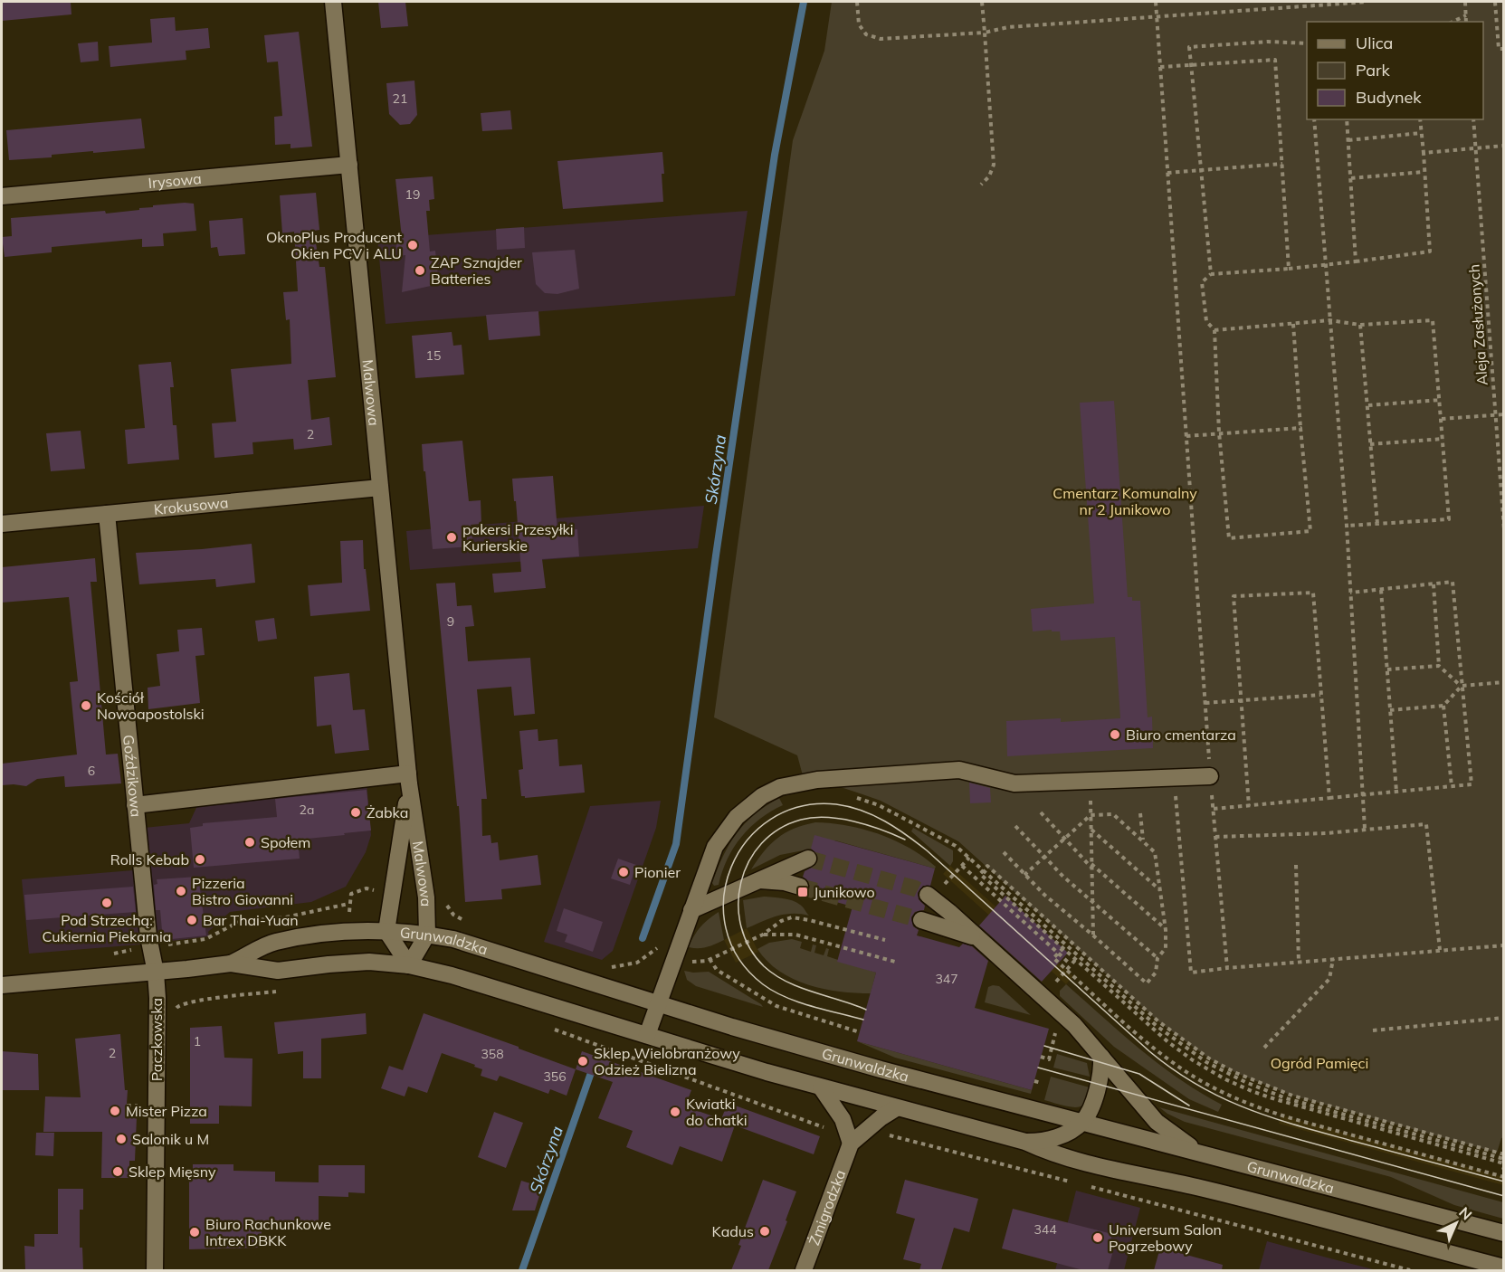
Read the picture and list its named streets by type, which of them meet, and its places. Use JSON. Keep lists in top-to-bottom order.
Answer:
{
  "streets": {
    "street": [
      "Irysowa",
      "Malwowa",
      "Krokusowa",
      "Goździkowa",
      "Grunwaldzka",
      "Paczkowska",
      "Żmigrodzka"
    ],
    "path": ["Aleja Zasłużonych"]
  },
  "crossings": [
    ["Irysowa", "Malwowa"],
    ["Malwowa", "Krokusowa"],
    ["Malwowa", "Grunwaldzka"],
    ["Krokusowa", "Goździkowa"],
    ["Goździkowa", "Grunwaldzka"],
    ["Goździkowa", "Paczkowska"],
    ["Grunwaldzka", "Paczkowska"],
    ["Grunwaldzka", "Żmigrodzka"]
  ],
  "water": ["Skórzyna"],
  "parks": ["Cmentarz Komunalny nr 2 Junikowo", "Ogród Pamięci"],
  "places": {
    "other": [
      "OknoPlus Producent Okien PCV i ALU",
      "ZAP Sznajder Batteries",
      "pakersi Przesyłki Kurierskie",
      "Kościół Nowoapostolski",
      "Biuro cmentarza",
      "Żabka",
      "Społem",
      "Rolls Kebab",
      "Pionier",
      "Pizzeria Bistro Giovanni",
      "Pod Strzechą: Cukiernia Piekarnia",
      "Bar Thai-Yuan",
      "Sklep Wielobranżowy Odzież Bielizna",
      "Mister Pizza",
      "Kwiatki do chatki",
      "Salonik u M",
      "Sklep Mięsny",
      "Kadus",
      "Biuro Rachunkowe Intrex DBKK",
      "Universum Salon Pogrzebowy"
    ],
    "transit": ["Junikowo"]
  },
  "house_numbers": [
    "21",
    "19",
    "15",
    "2",
    "9",
    "6",
    "2a",
    "347",
    "1",
    "2",
    "358",
    "356",
    "344"
  ],
  "legend": ["Ulica", "Park", "Budynek"],
  "north": "top right"
}
